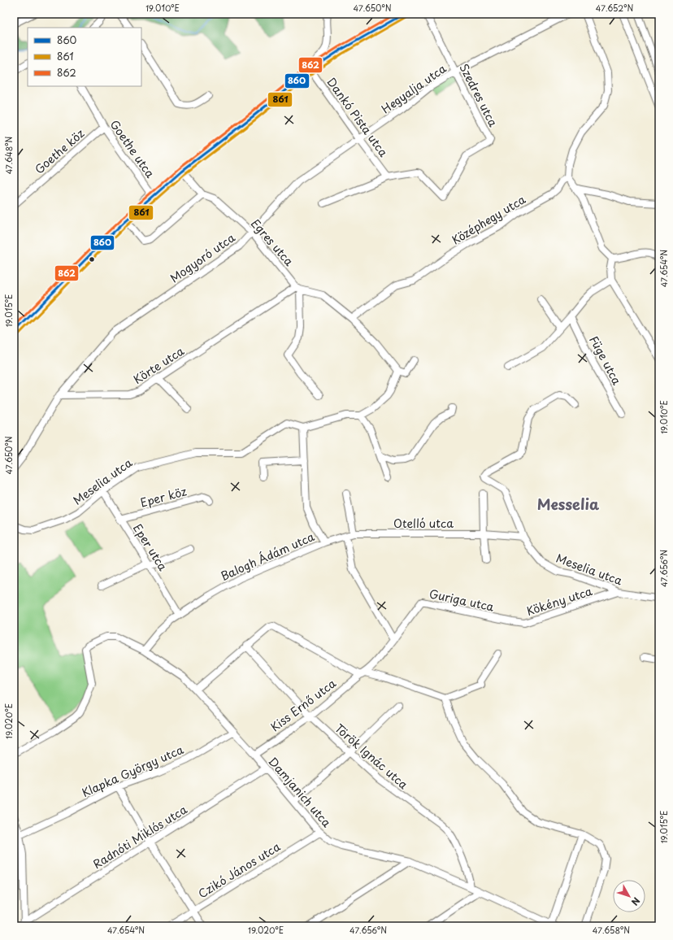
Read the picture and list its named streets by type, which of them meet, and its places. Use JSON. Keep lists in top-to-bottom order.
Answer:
{
  "streets": {
    "street": [
      "Hegyalja utca",
      "Szedres utca",
      "Dankó Pista utca",
      "Goethe utca",
      "Goethe köz",
      "Középhegy utca",
      "Egres utca",
      "Mogyoró utca",
      "Füge utca",
      "Körte utca",
      "Meselia utca",
      "Eper köz",
      "Otelló utca",
      "Eper utca",
      "Balogh Ádám utca",
      "Guriga utca",
      "Kökény utca",
      "Kiss Ernő utca",
      "Török Ignác utca",
      "Klapka György utca",
      "Damjanich utca",
      "Radnóti Miklós utca",
      "Czikó János utca"
    ]
  },
  "crossings": [
    ["Hegyalja utca", "Szedres utca"],
    ["Hegyalja utca", "Dankó Pista utca"],
    ["Hegyalja utca", "Mogyoró utca"],
    ["Szedres utca", "Dankó Pista utca"],
    ["Dankó Pista utca", "Mogyoró utca"],
    ["Goethe utca", "Goethe köz"],
    ["Egres utca", "Mogyoró utca"],
    ["Egres utca", "Körte utca"],
    ["Mogyoró utca", "Körte utca"],
    ["Meselia utca", "Otelló utca"],
    ["Meselia utca", "Eper utca"],
    ["Meselia utca", "Kökény utca"],
    ["Eper köz", "Eper utca"],
    ["Otelló utca", "Balogh Ádám utca"],
    ["Eper utca", "Balogh Ádám utca"],
    ["Balogh Ádám utca", "Damjanich utca"],
    ["Guriga utca", "Kökény utca"],
    ["Guriga utca", "Kiss Ernő utca"],
    ["Kiss Ernő utca", "Török Ignác utca"],
    ["Kiss Ernő utca", "Damjanich utca"],
    ["Török Ignác utca", "Damjanich utca"],
    ["Klapka György utca", "Damjanich utca"],
    ["Damjanich utca", "Radnóti Miklós utca"],
    ["Damjanich utca", "Czikó János utca"]
  ],
  "districts": ["Messelia"],
  "lines": ["transit line 860", "transit line 862", "transit line 861"],
  "legend": ["860", "861", "862"],
  "north": "bottom right",
  "coordinates": [
    "19.010°E",
    "47.650°N",
    "47.652°N",
    "47.648°N",
    "47.654°N",
    "19.015°E",
    "47.656°N",
    "19.020°E",
    "47.658°N"
  ]
}
